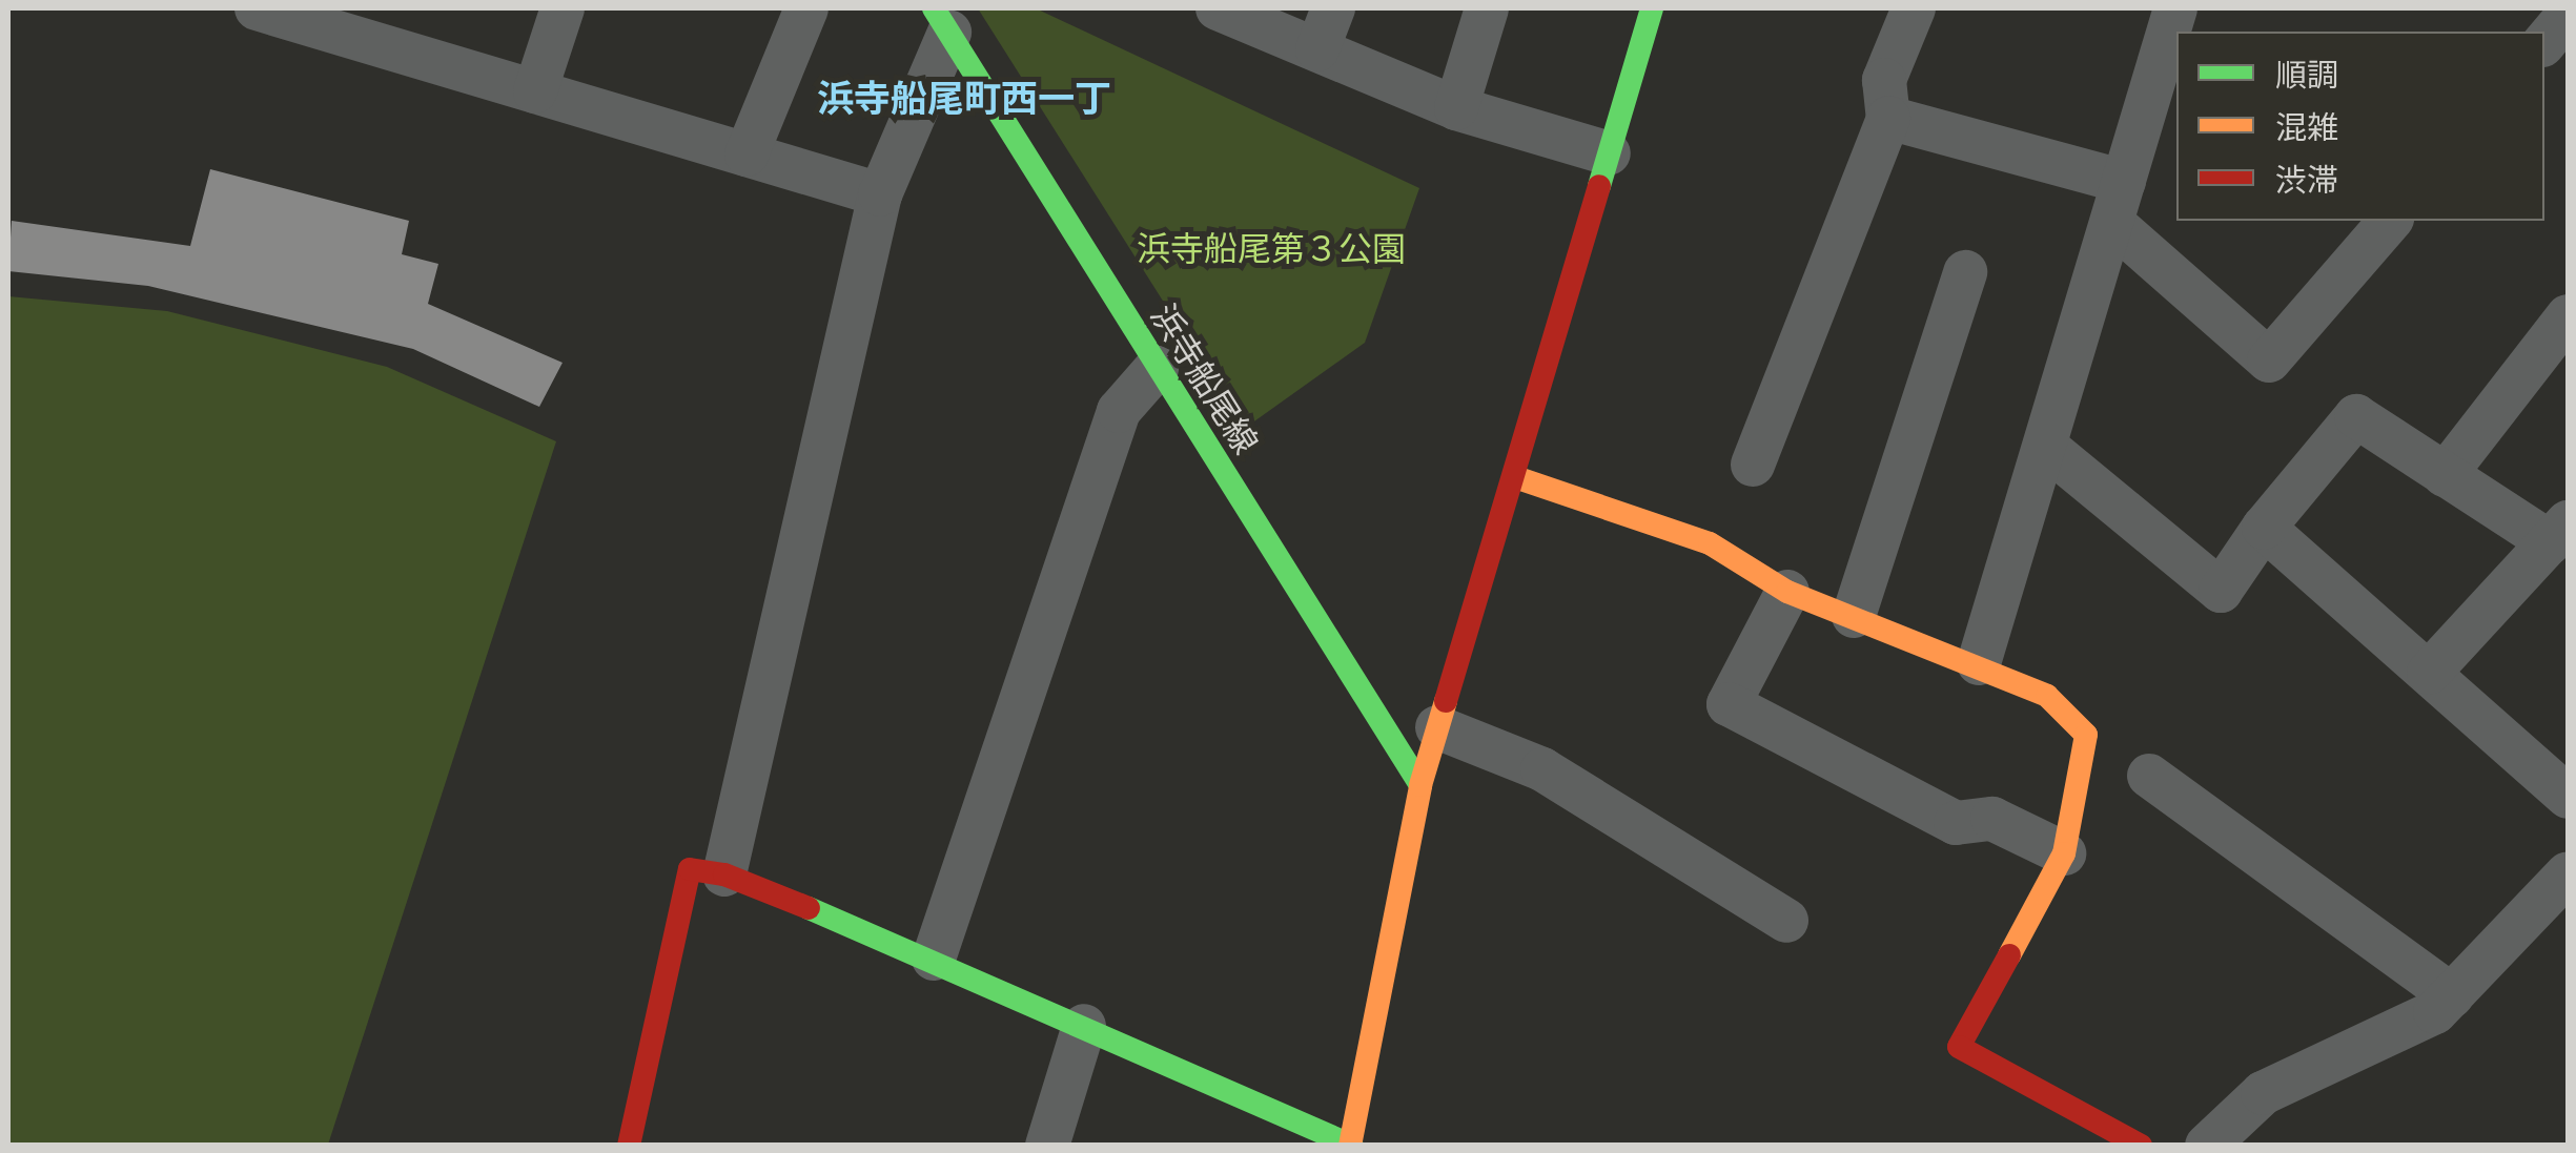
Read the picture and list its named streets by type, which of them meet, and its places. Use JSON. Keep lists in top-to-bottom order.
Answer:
{
  "streets": {
    "street": ["浜寺船尾線"]
  },
  "districts": ["浜寺船尾町西一丁"],
  "parks": ["浜寺船尾第３公園"],
  "legend": ["順調", "混雑", "渋滞"]
}
